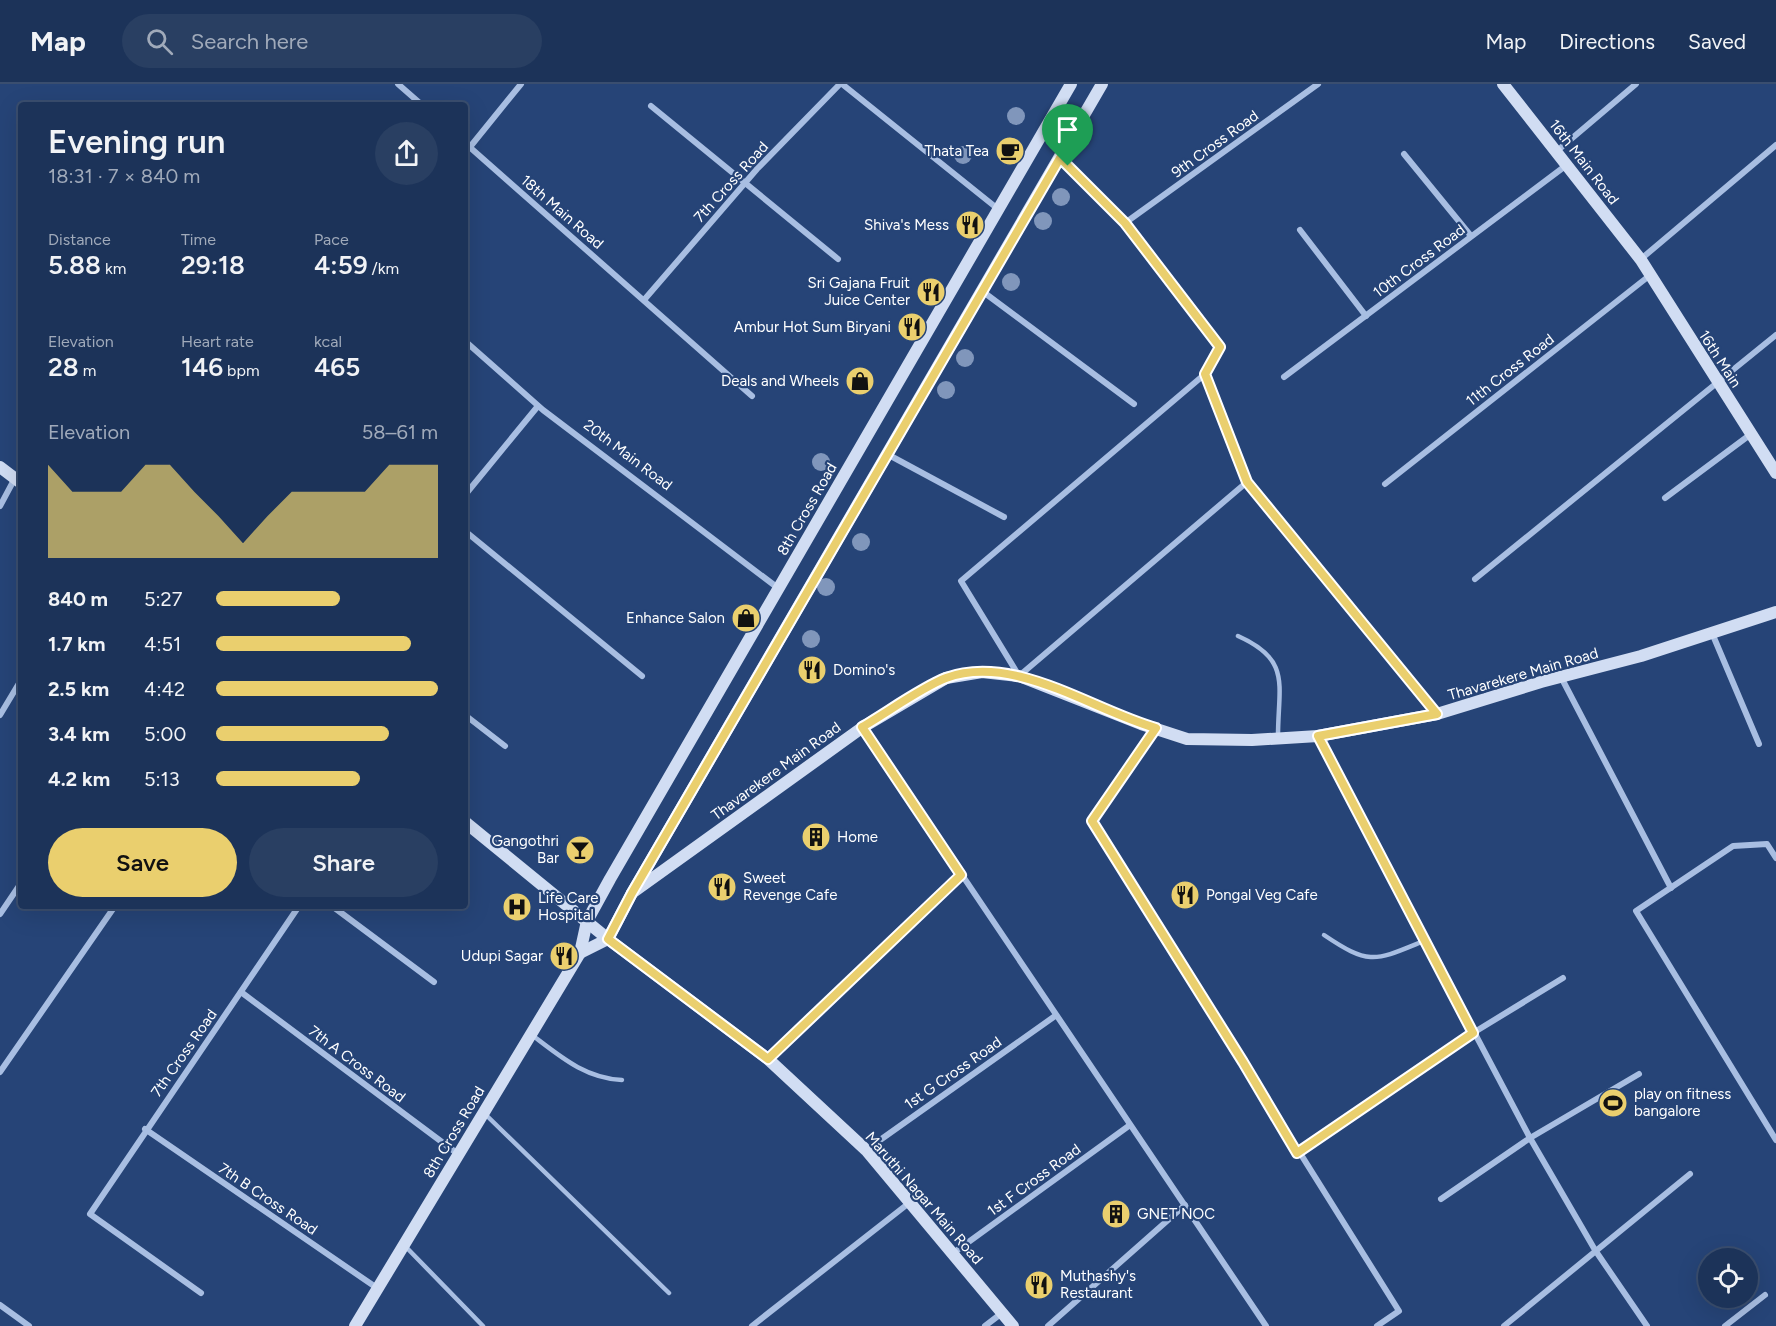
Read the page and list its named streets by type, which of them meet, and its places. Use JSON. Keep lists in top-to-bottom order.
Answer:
{
  "streets": {
    "street": [
      "9th Cross Road",
      "16th Main Road",
      "7th Cross Road",
      "18th Main Road",
      "10th Cross Road",
      "16th Main",
      "11th Cross Road",
      "20th Main Road",
      "8th Cross Road",
      "Thavarekere Main Road",
      "7th A Cross Road",
      "1st G Cross Road",
      "1st F Cross Road",
      "Maruthi Nagar Main Road",
      "7th B Cross Road"
    ]
  },
  "crossings": [
    ["16th Main Road", "10th Cross Road"],
    ["16th Main Road", "16th Main"],
    ["7th Cross Road", "18th Main Road"],
    ["7th Cross Road", "7th A Cross Road"],
    ["7th Cross Road", "7th B Cross Road"],
    ["16th Main", "11th Cross Road"],
    ["20th Main Road", "8th Cross Road"],
    ["8th Cross Road", "7th A Cross Road"],
    ["8th Cross Road", "7th B Cross Road"],
    ["1st G Cross Road", "Maruthi Nagar Main Road"],
    ["1st F Cross Road", "Maruthi Nagar Main Road"]
  ],
  "places": {
    "cafe": ["Thata Tea"],
    "restaurant": [
      "Shiva's Mess",
      "Sri Gajana Fruit Juice Center",
      "Ambur Hot Sum Biryani",
      "Domino's",
      "Sweet Revenge Cafe",
      "Pongal Veg Cafe",
      "Udupi Sagar",
      "Muthashy's Restaurant"
    ],
    "shop": ["Deals and Wheels", "Enhance Salon"],
    "building": ["Home", "GNET NOC"],
    "bar": ["Gangothri Bar"],
    "hospital": ["Life Care Hospital"],
    "sports": ["play on fitness bangalore"]
  },
  "page": {
    "header": "Map",
    "search": "Search here",
    "nav": ["Map", "Directions", "Saved"],
    "heading": ["Evening run", "18:31 · 7 × 840 m"],
    "stats": [
      ["Distance", "5.88 km"],
      ["Time", "29:18"],
      ["Pace", "4:59 /km"],
      ["Elevation", "28 m"],
      ["Heart rate", "146 bpm"],
      ["kcal", "465"]
    ],
    "chart": ["Elevation", "58–61 m"],
    "list": [
      {
        "name": "840 m",
        "note": "5:27"
      },
      {
        "name": "1.7 km",
        "note": "4:51"
      },
      {
        "name": "2.5 km",
        "note": "4:42"
      },
      {
        "name": "3.4 km",
        "note": "5:00"
      },
      {
        "name": "4.2 km",
        "note": "5:13"
      }
    ],
    "buttons": ["Save", "Share"]
  }
}
